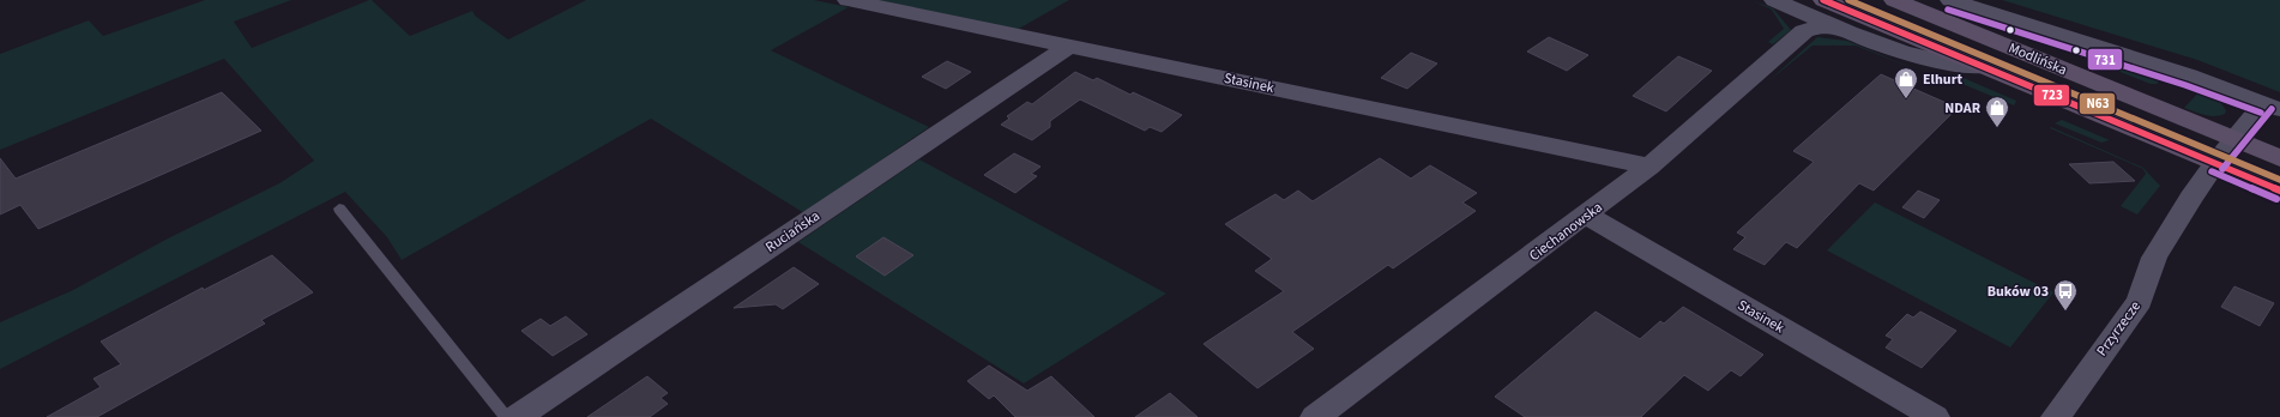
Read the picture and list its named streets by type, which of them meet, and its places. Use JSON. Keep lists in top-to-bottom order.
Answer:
{
  "streets": {
    "main road": ["Modlińska"],
    "street": [
      "Stasinek",
      "Ruciańska",
      "Ciechanowska",
      "Przyrzecze"
    ]
  },
  "crossings": [
    ["Modlińska", "Ciechanowska"],
    ["Modlińska", "Przyrzecze"],
    ["Stasinek", "Ruciańska"],
    ["Stasinek", "Ciechanowska"]
  ],
  "places": {
    "shop": ["Elhurt", "NDAR"],
    "bus stop": ["Buków 03"]
  },
  "lines": ["transit line 723", "transit line N63", "transit line 731"]
}
